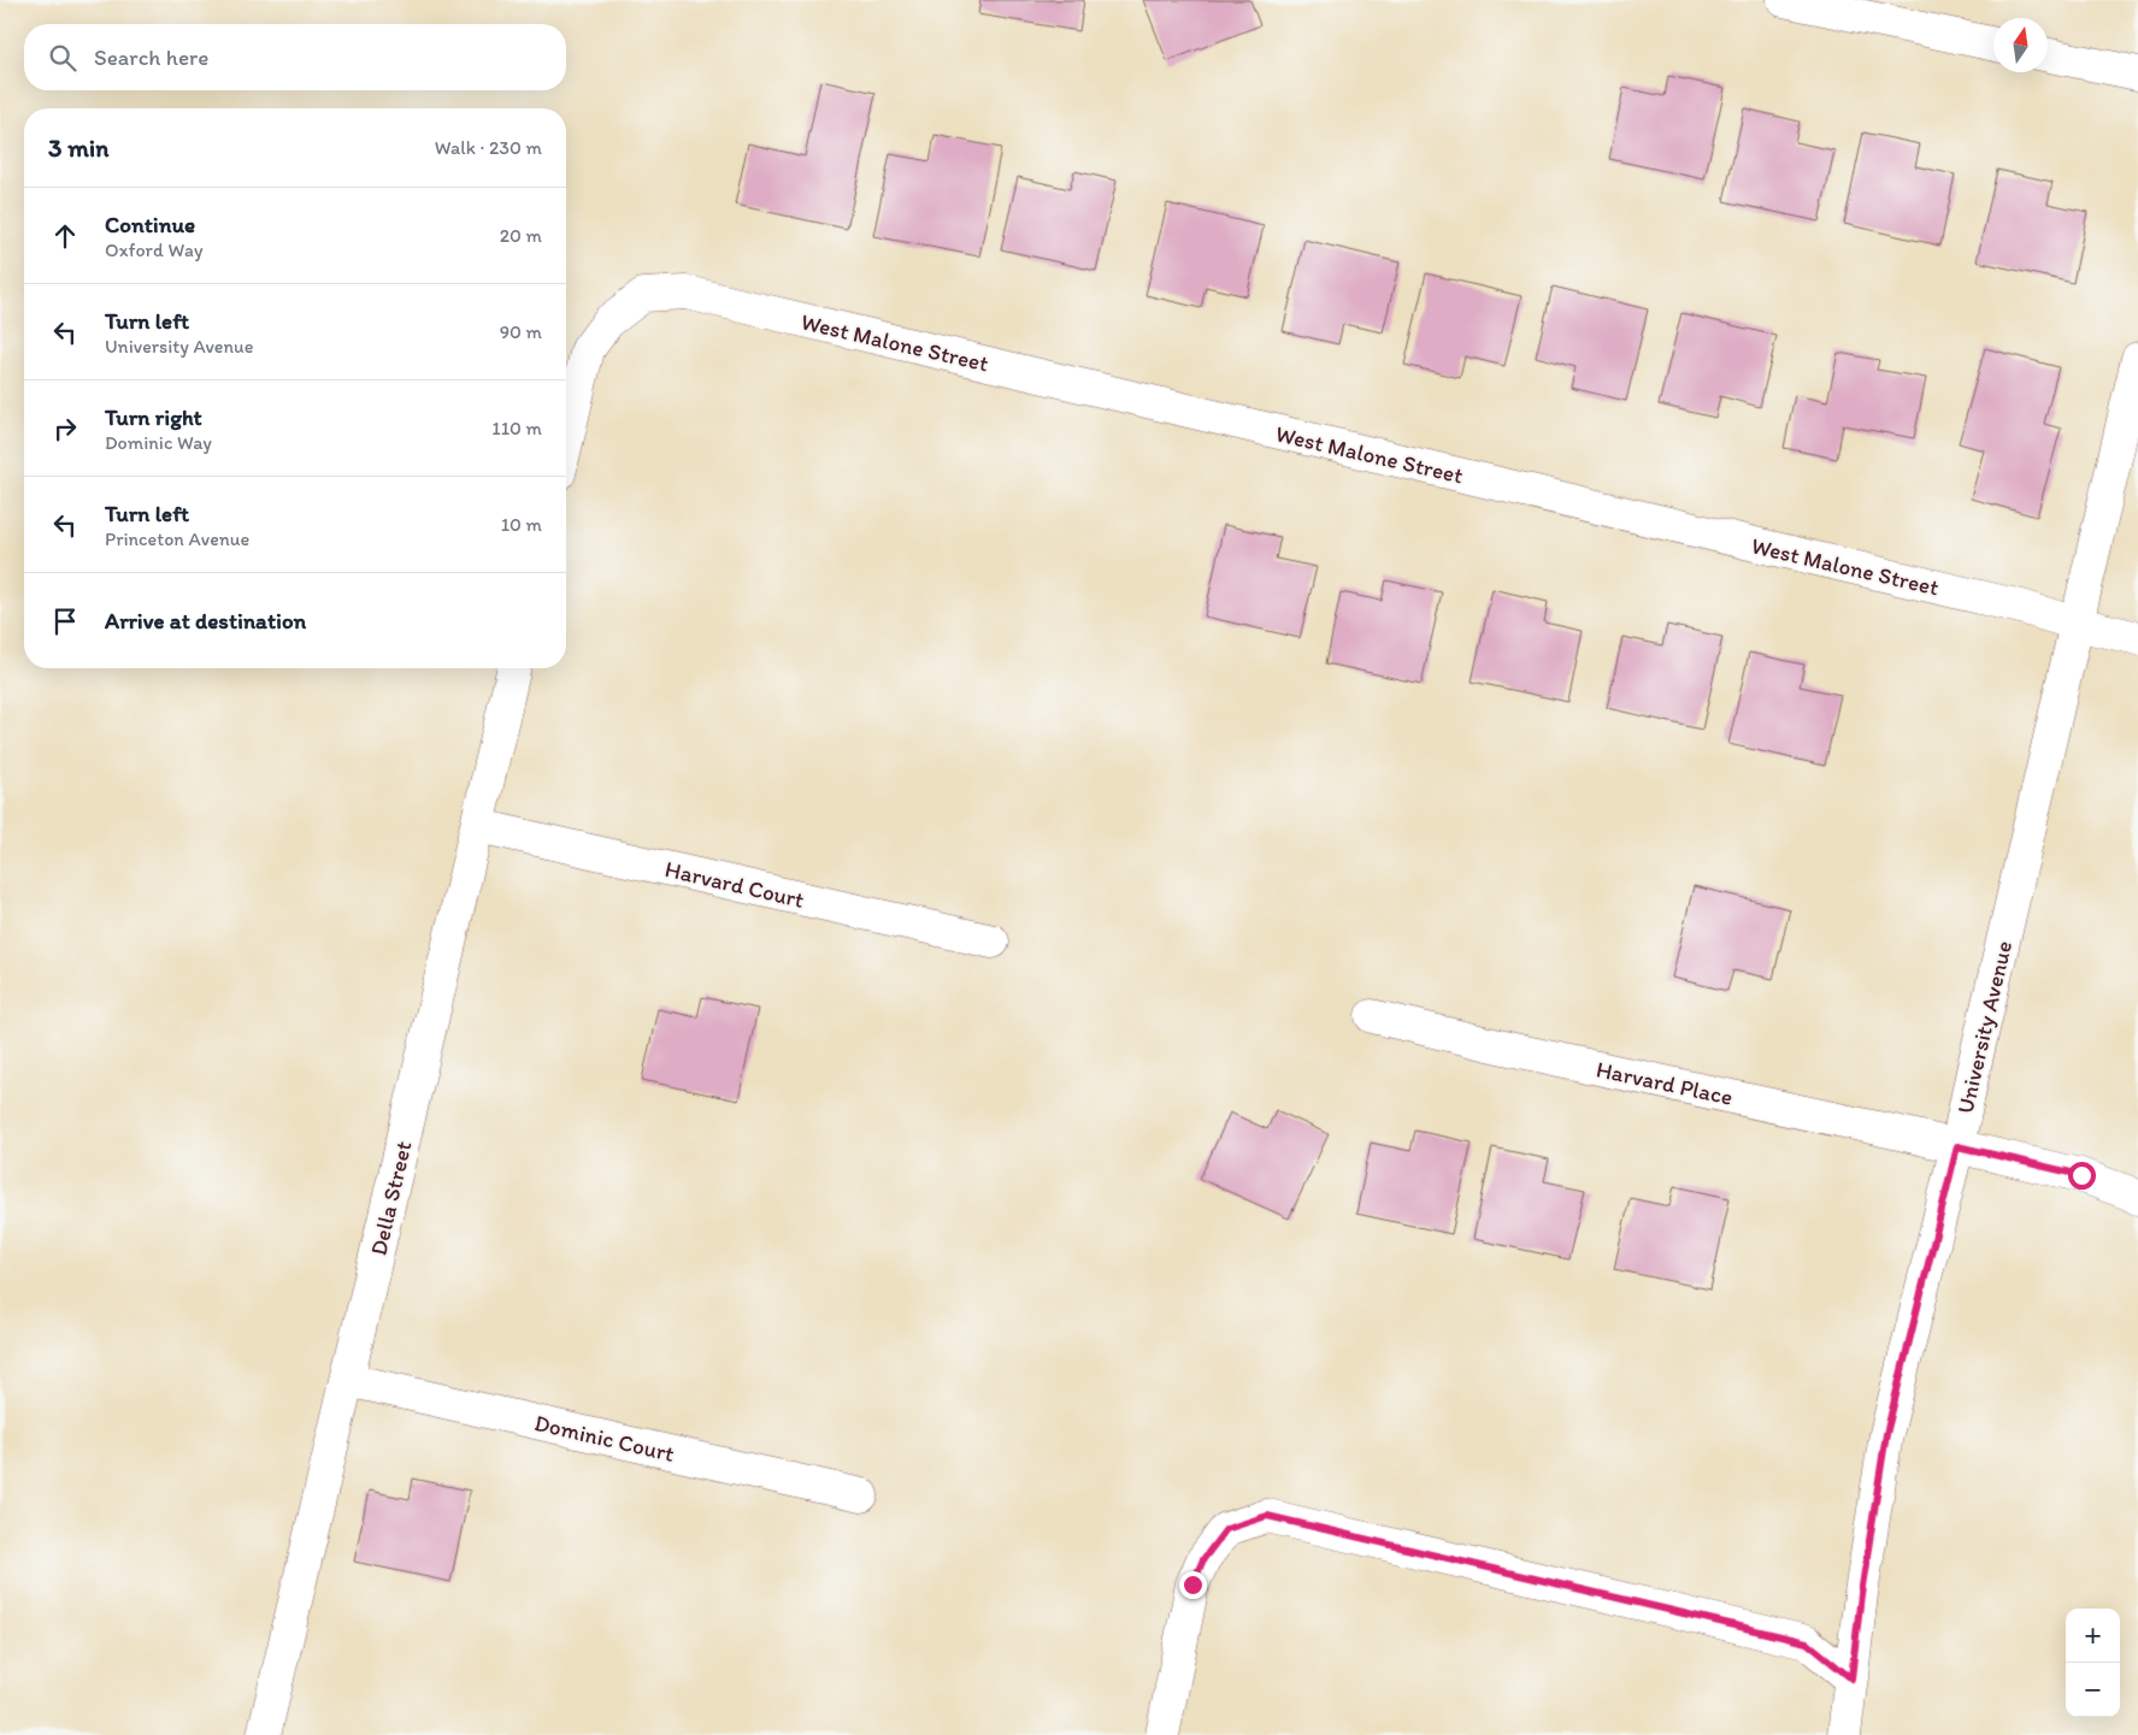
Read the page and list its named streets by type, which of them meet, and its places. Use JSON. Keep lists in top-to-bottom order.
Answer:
{
  "streets": {
    "street": [
      "West Malone Street",
      "Harvard Court",
      "University Avenue",
      "Harvard Place",
      "Della Street",
      "Dominic Court"
    ]
  },
  "crossings": [
    ["West Malone Street", "University Avenue"],
    ["Harvard Court", "Della Street"],
    ["University Avenue", "Harvard Place"],
    ["Della Street", "Dominic Court"]
  ],
  "north": "top",
  "page": {
    "search": "Search here",
    "heading": ["3 min", "Walk · 230 m"],
    "list": [
      ["Continue", "Oxford Way", "20 m"],
      ["Turn left", "University Avenue", "90 m"],
      ["Turn right", "Dominic Way", "110 m"],
      ["Turn left", "Princeton Avenue", "10 m"],
      "Arrive at destination"
    ],
    "map_buttons": ["+", "−"]
  }
}
